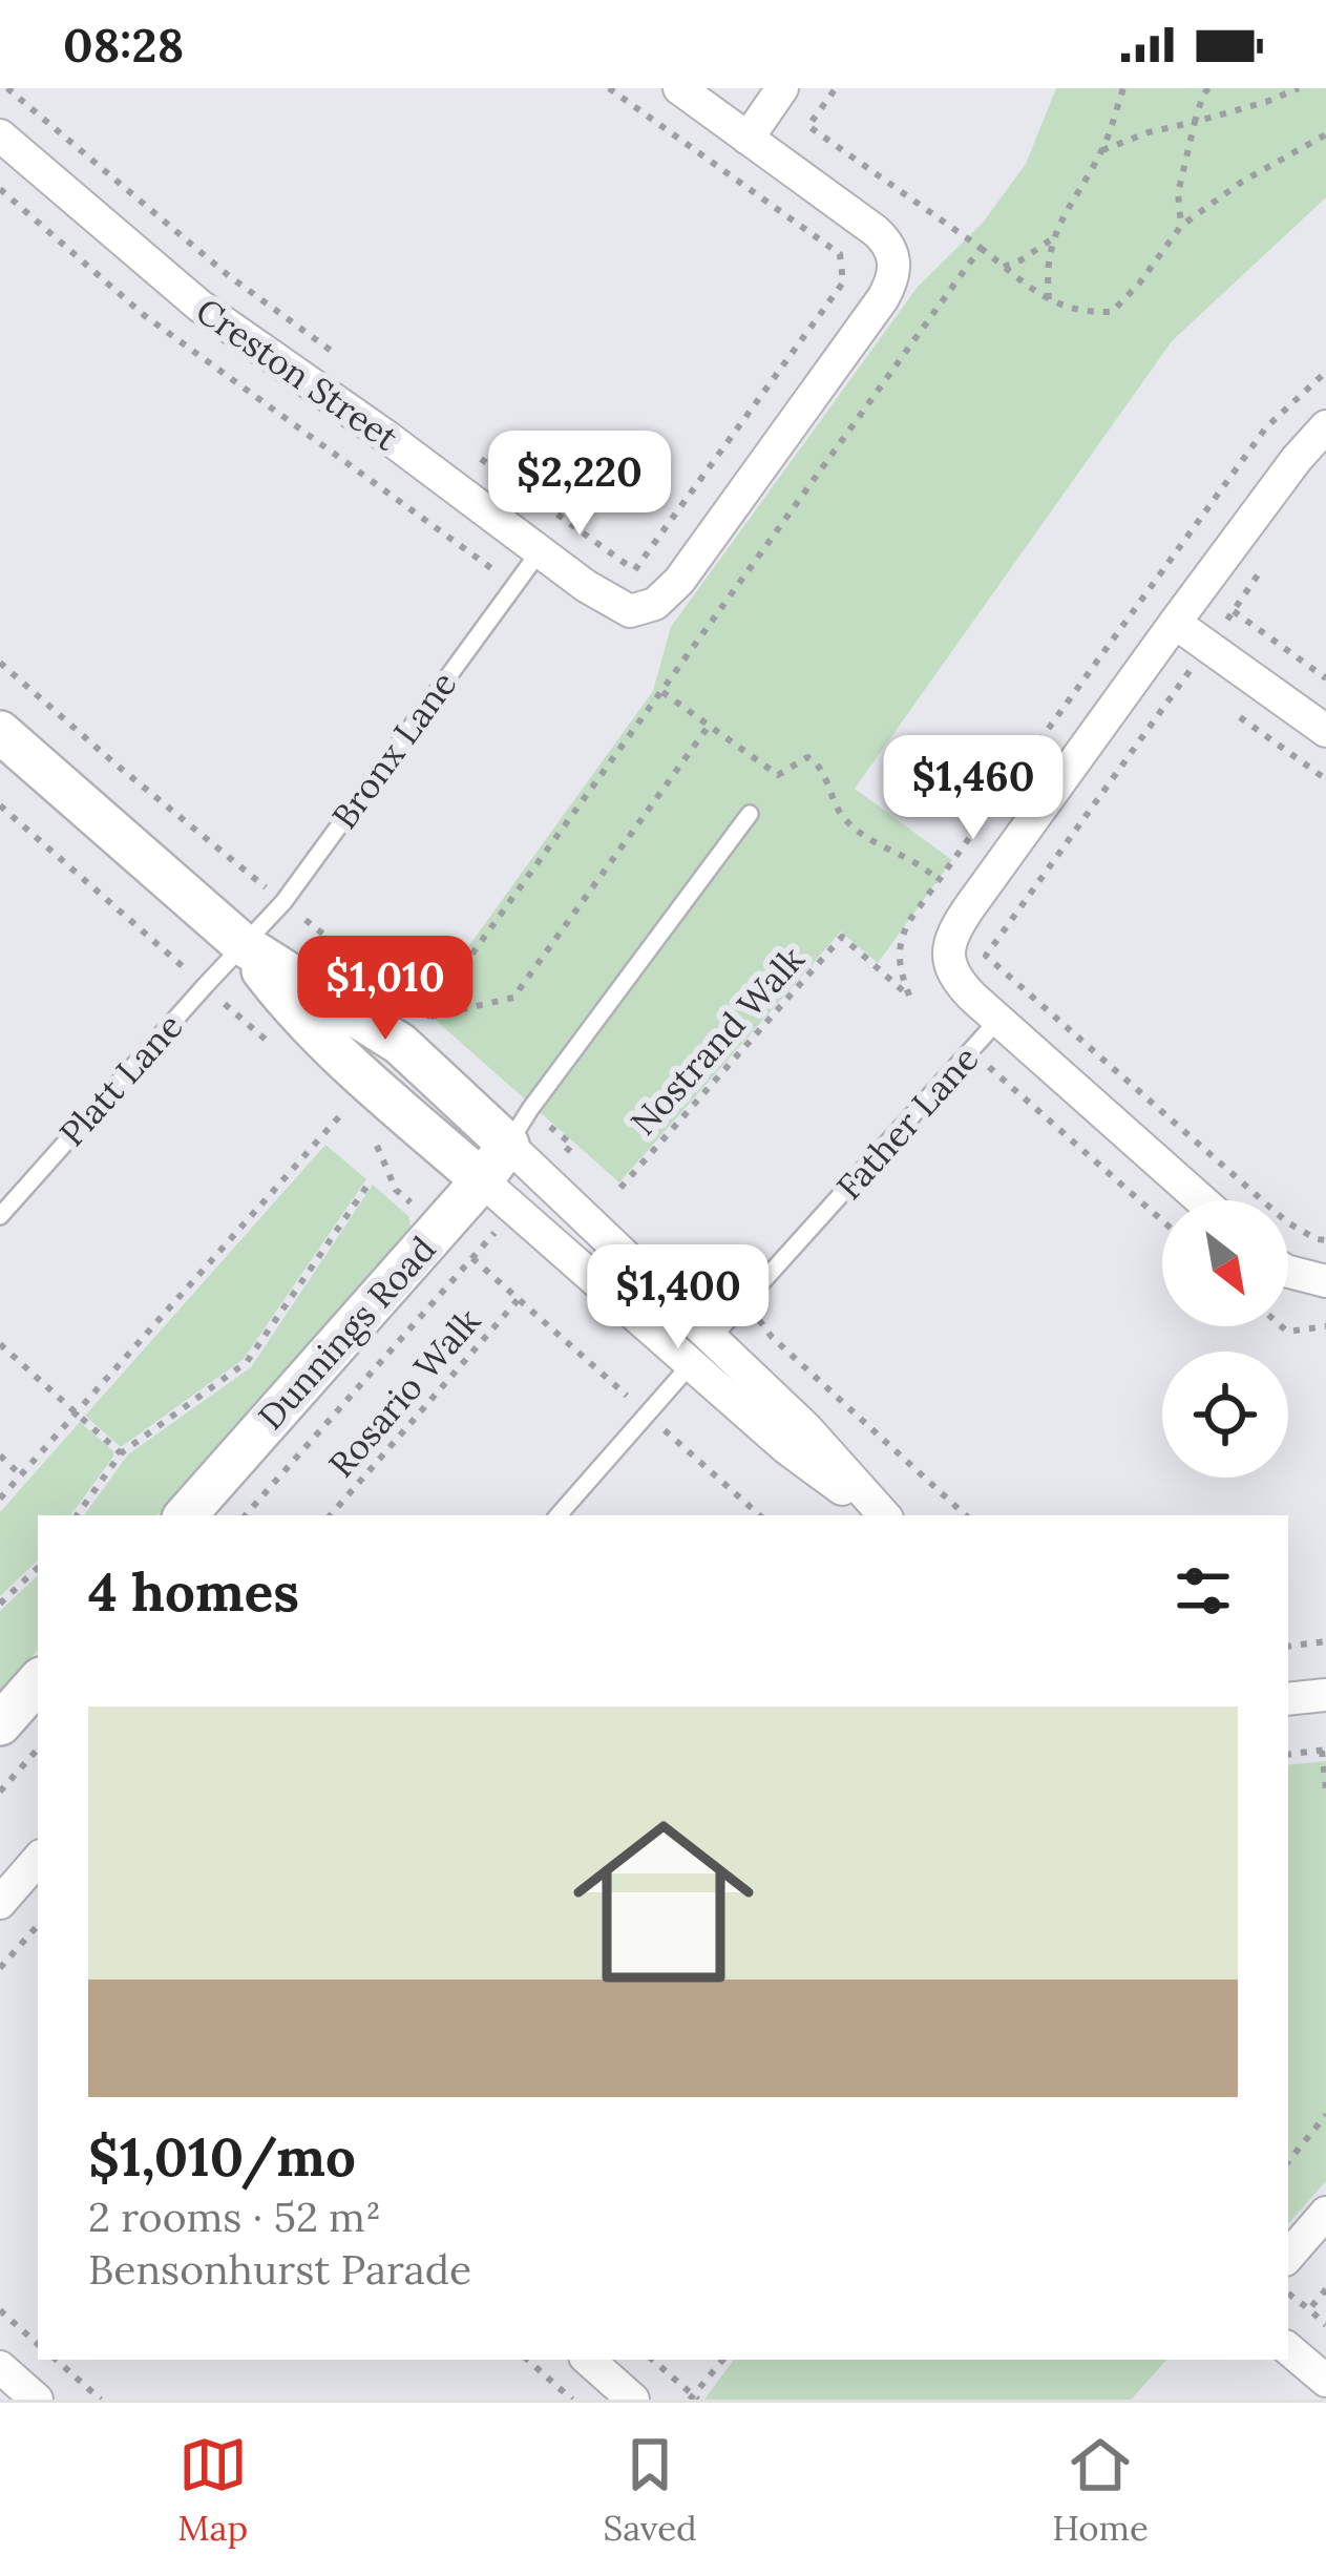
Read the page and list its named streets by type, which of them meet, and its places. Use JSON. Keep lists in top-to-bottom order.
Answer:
{
  "streets": {
    "street": ["Creston Street", "Dunnings Road"],
    "lane": ["Bronx Lane", "Platt Lane", "Father Lane"],
    "path": ["Nostrand Walk", "Rosario Walk"]
  },
  "crossings": [
    ["Creston Street", "Bronx Lane"],
    ["Bronx Lane", "Platt Lane"]
  ],
  "north": "bottom right",
  "page": {
    "status": "08:28",
    "price": [
      "$2,220",
      "$1,460",
      "$1,010",
      "$1,400"
    ],
    "heading": "4 homes",
    "list": [
      {
        "name": "$1,010/mo",
        "note": "2 rooms · 52 m² · Bensonhurst Parade"
      }
    ],
    "tabs": ["Map", "Saved", "Home"]
  }
}
